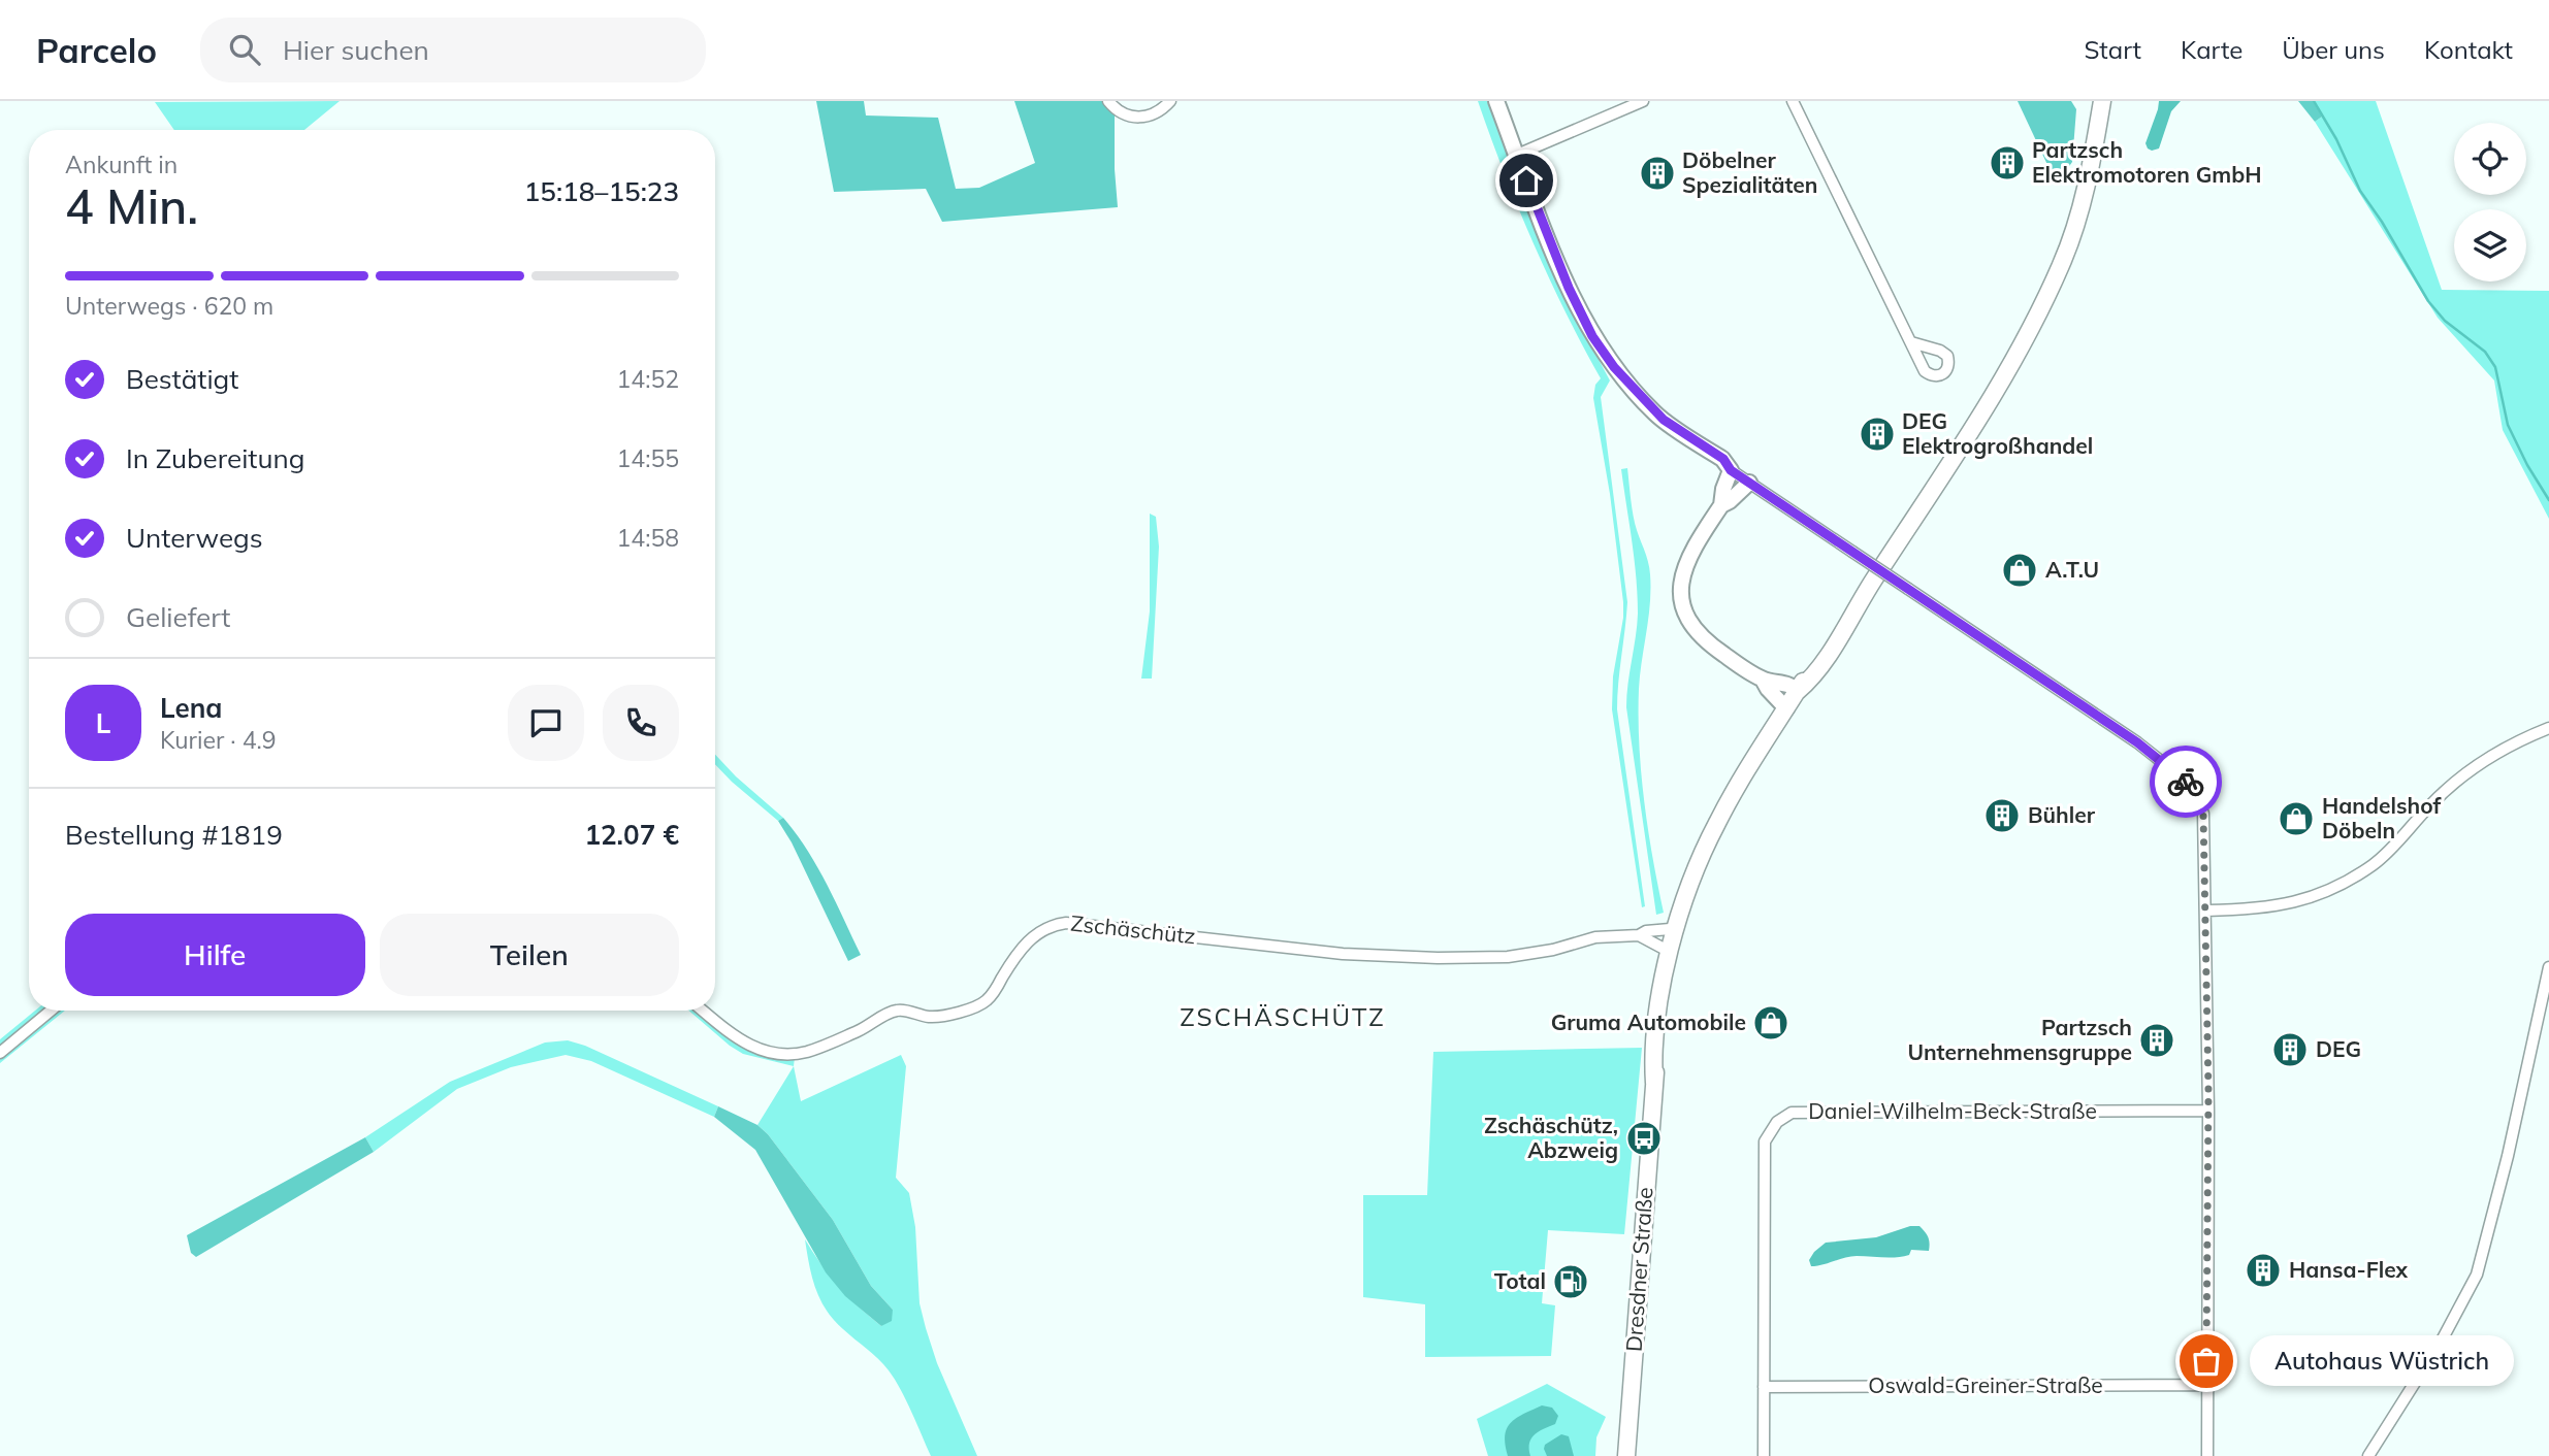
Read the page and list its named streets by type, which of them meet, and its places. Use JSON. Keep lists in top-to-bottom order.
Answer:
{
  "streets": {
    "main road": ["Dresdner Straße"],
    "street": ["Zschäschütz", "Daniel-Wilhelm-Beck-Straße", "Oswald-Greiner-Straße"]
  },
  "crossings": [
    ["Zschäschütz", "Dresdner Straße"],
    ["Daniel-Wilhelm-Beck-Straße", "Oswald-Greiner-Straße"]
  ],
  "districts": ["ZSCHÄSCHÜTZ"],
  "places": {
    "building": [
      "Partzsch Elektromotoren GmbH",
      "Döbelner Spezialitäten",
      "DEG Elektrogroßhandel",
      "Bühler",
      "Partzsch Unternehmensgruppe",
      "DEG",
      "Hansa-Flex"
    ],
    "shop": ["A.T.U", "Handelshof Döbeln", "Gruma Automobile"],
    "bus stop": ["Zschäschütz, Abzweig"],
    "fuel station": ["Total"],
    "other": ["Autohaus Wüstrich"]
  },
  "page": {
    "header": "Parcelo",
    "search": "Hier suchen",
    "nav": [
      "Start",
      "Karte",
      "Über uns",
      "Kontakt"
    ],
    "heading": ["4 Min.", "Ankunft in", "15:18–15:23"],
    "panel": [
      "Lena",
      "Kurier · 4.9",
      "Bestellung #1819",
      "12.07 €"
    ],
    "bar": "Unterwegs · 620 m",
    "list": [
      ["Bestätigt", "14:52"],
      ["In Zubereitung", "14:55"],
      ["Unterwegs", "14:58"],
      "Geliefert"
    ],
    "round": "L",
    "buttons": ["Hilfe", "Teilen"],
    "bubble": "Autohaus Wüstrich"
  }
}
